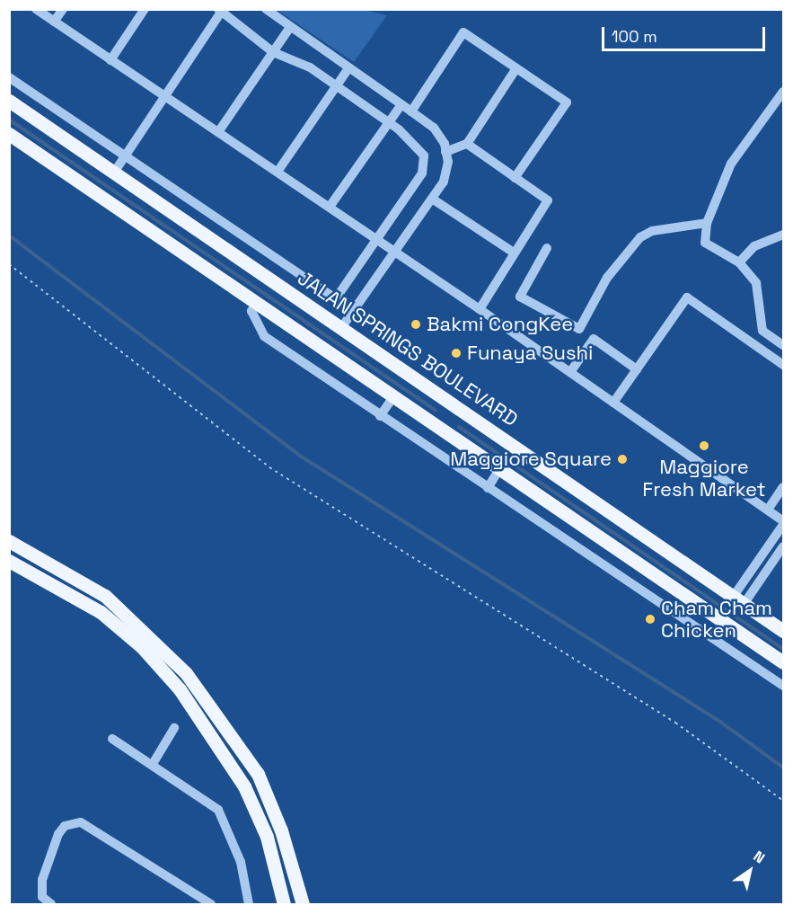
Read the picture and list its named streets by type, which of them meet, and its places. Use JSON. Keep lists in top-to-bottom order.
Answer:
{
  "streets": {
    "main road": ["JALAN SPRINGS BOULEVARD"]
  },
  "places": [
    "Bakmi CongKee",
    "Funaya Sushi",
    "Maggiore Fresh Market",
    "Maggiore Square",
    "Cham Cham Chicken"
  ],
  "scale_bar": "100 m",
  "north": "top right"
}
